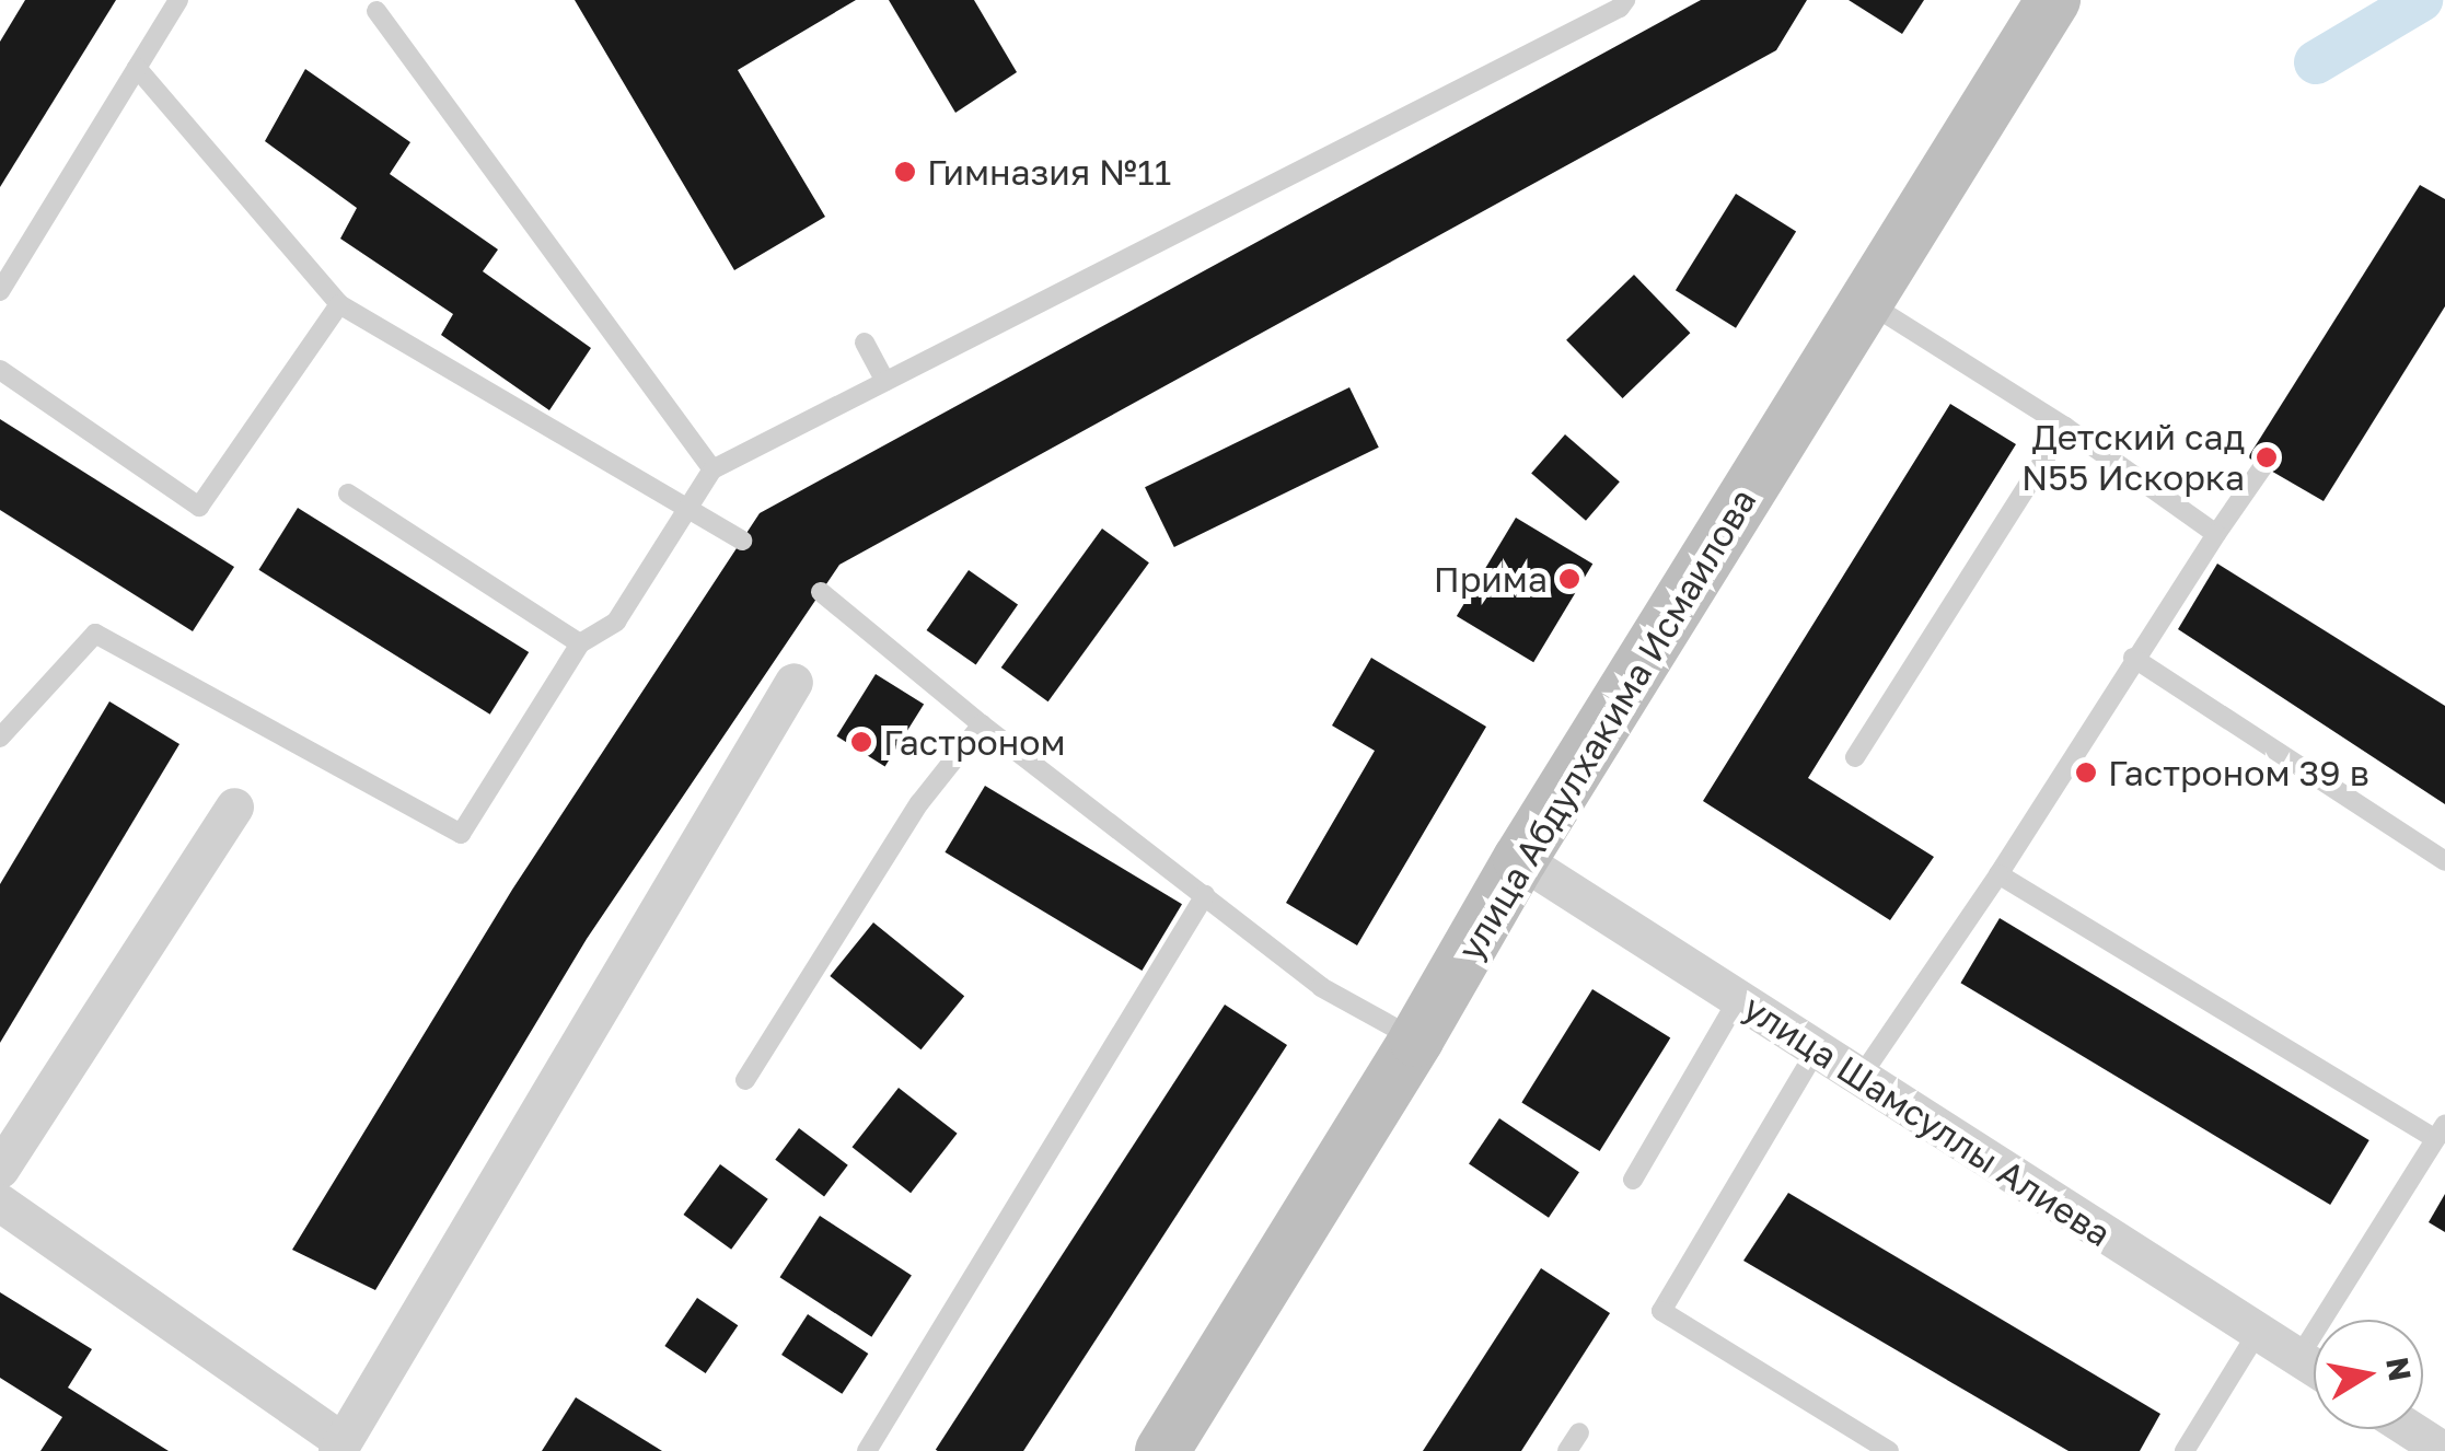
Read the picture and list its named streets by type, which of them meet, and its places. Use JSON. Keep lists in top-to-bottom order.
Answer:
{
  "streets": {
    "main road": ["улица Абдулхакима Исмаилова"],
    "street": ["улица Шамсуллы Алиева"]
  },
  "crossings": [
    ["улица Абдулхакима Исмаилова", "улица Шамсуллы Алиева"]
  ],
  "places": [
    "Гимназия №11",
    "Детский сад N55 Искорка",
    "Прима",
    "Гастроном",
    "Гастроном 39 в"
  ],
  "north": "right"
}
